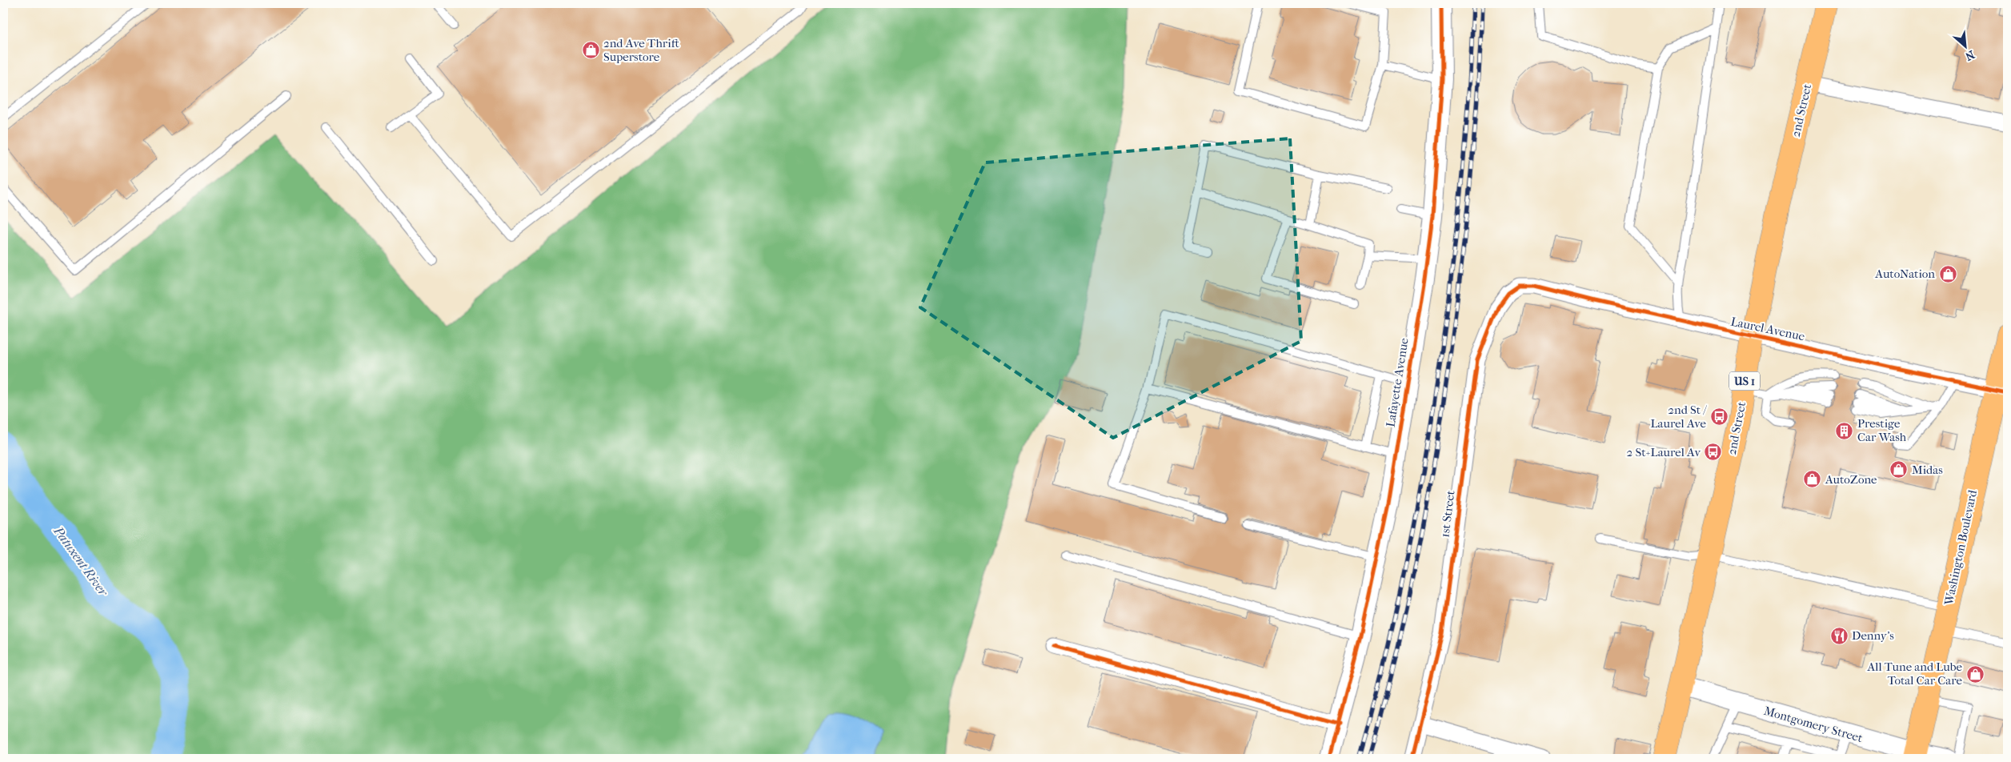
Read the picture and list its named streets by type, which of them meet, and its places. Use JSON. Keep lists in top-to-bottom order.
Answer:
{
  "streets": {
    "main road": ["2nd Street", "US 1", "Washington Boulevard"],
    "street": [
      "Laurel Avenue",
      "Lafayette Avenue",
      "1st Street",
      "Montgomery Street"
    ]
  },
  "crossings": [
    ["2nd Street", "Laurel Avenue"],
    ["2nd Street", "Montgomery Street"],
    ["Laurel Avenue", "1st Street"],
    ["Laurel Avenue", "Washington Boulevard"],
    ["Washington Boulevard", "Montgomery Street"]
  ],
  "water": ["Patuxent River"],
  "places": {
    "shop": [
      "2nd Ave Thrift Superstore",
      "AutoNation",
      "Midas",
      "AutoZone",
      "All Tune and Lube Total Car Care"
    ],
    "bus stop": ["2nd St / Laurel Ave", "2 St+Laurel Av"],
    "building": ["Prestige Car Wash"],
    "restaurant": ["Denny's"]
  },
  "north": "bottom right"
}
